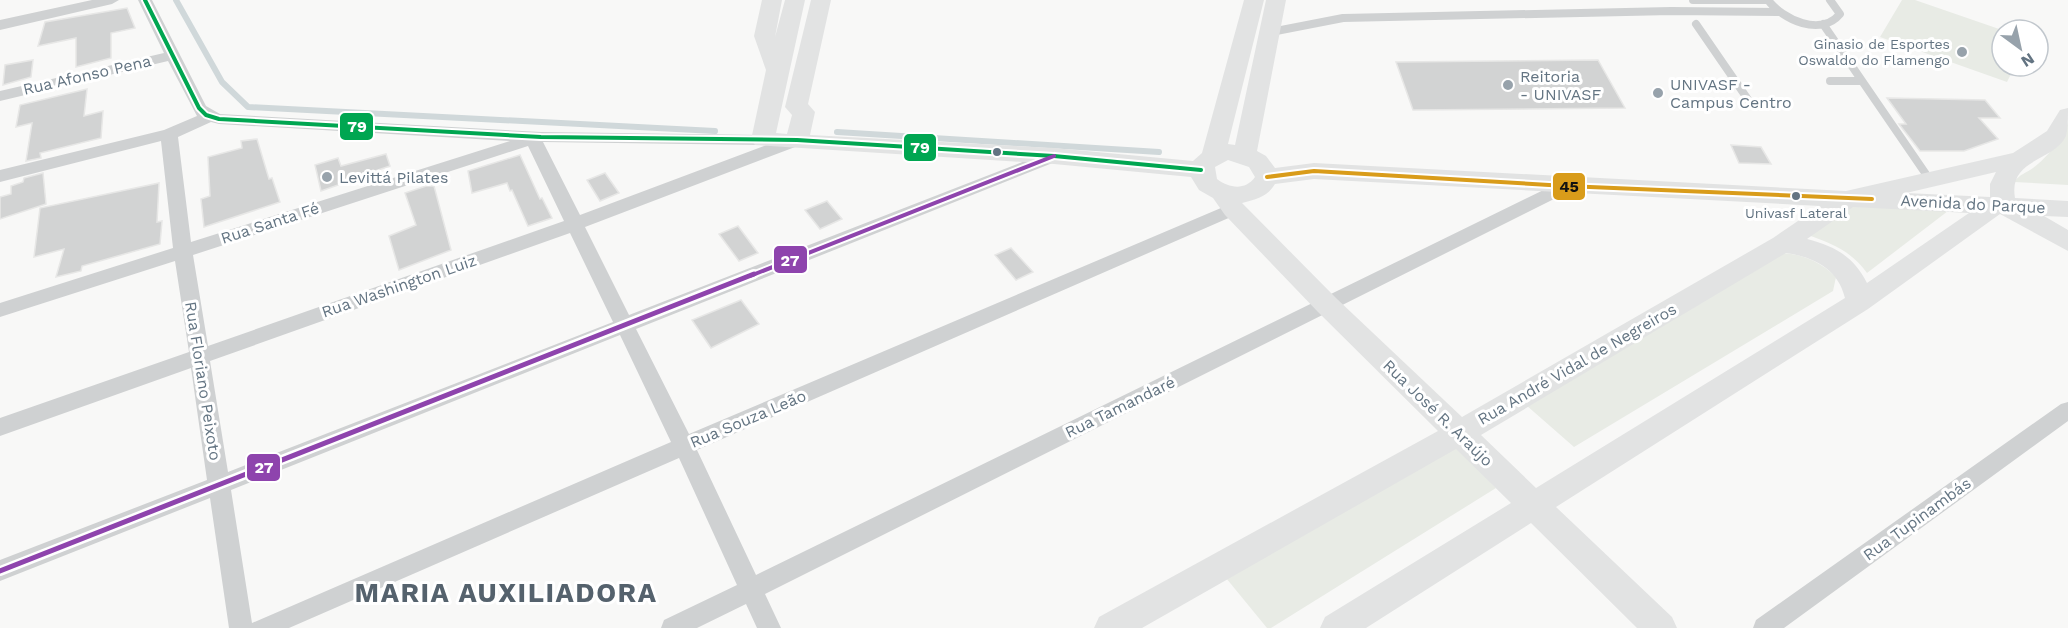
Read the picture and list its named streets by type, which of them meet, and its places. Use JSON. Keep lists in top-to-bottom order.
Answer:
{
  "streets": {
    "main road": ["Avenida do Parque", "Rua André Vidal de Negreiros", "Rua José R. Araújo"],
    "street": [
      "Rua Afonso Pena",
      "Rua Santa Fé",
      "Rua Washington Luiz",
      "Rua Floriano Peixoto",
      "Rua Tamandaré",
      "Rua Souza Leão",
      "Rua Tupinambás"
    ]
  },
  "crossings": [
    ["Avenida do Parque", "Rua André Vidal de Negreiros"],
    ["Avenida do Parque", "Rua Tamandaré"],
    ["Avenida do Parque", "Rua José R. Araújo"],
    ["Avenida do Parque", "Rua Souza Leão"],
    ["Rua Santa Fé", "Rua Floriano Peixoto"],
    ["Rua Washington Luiz", "Rua Floriano Peixoto"],
    ["Rua André Vidal de Negreiros", "Rua José R. Araújo"],
    ["Rua Tamandaré", "Rua José R. Araújo"],
    ["Rua José R. Araújo", "Rua Souza Leão"]
  ],
  "districts": ["MARIA AUXILIADORA"],
  "places": [
    "Ginasio de Esportes Oswaldo do Flamengo",
    "Reitoria - UNIVASF",
    "UNIVASF - Campus Centro",
    "Levittá Pilates",
    "Univasf Lateral"
  ],
  "lines": ["transit line 79", "transit line 27", "transit line 45"],
  "north": "bottom right"
}
